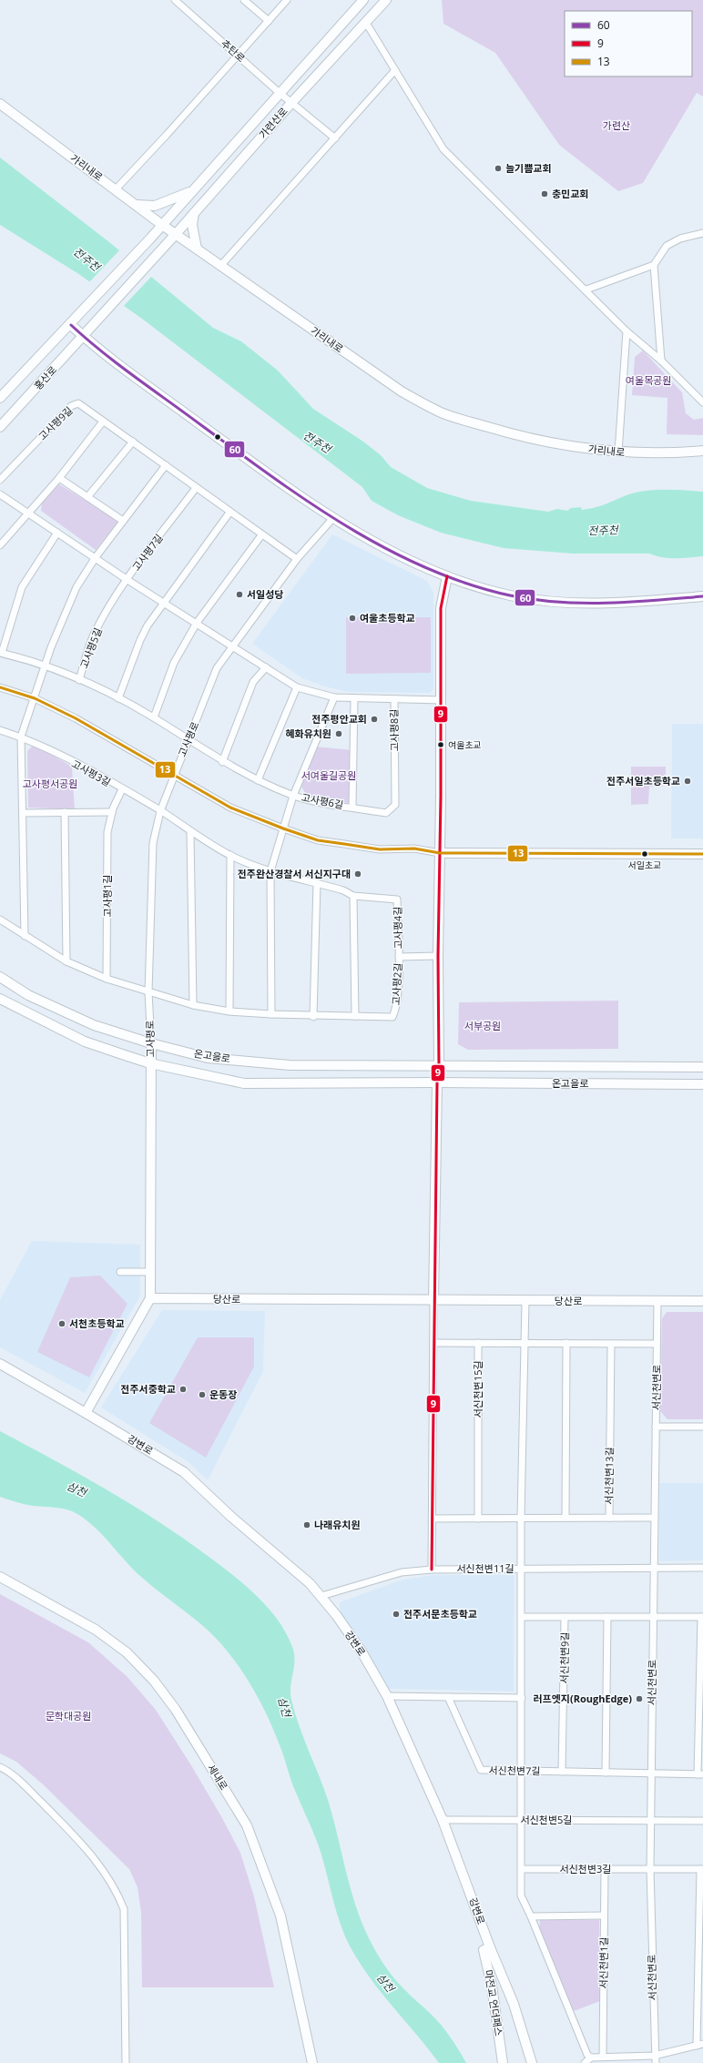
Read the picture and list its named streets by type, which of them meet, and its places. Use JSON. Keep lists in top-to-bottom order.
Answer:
{
  "streets": {
    "street": [
      "추탄로",
      "가련산로",
      "가리내로",
      "홍산로",
      "고사평9길",
      "고사평7길",
      "고사평5길",
      "고사평8길",
      "고사평로",
      "고사평3길",
      "고사평6길",
      "고사평1길",
      "고사평4길",
      "고사평2길",
      "온고을로",
      "당산로",
      "서신천변로",
      "서신천변15길",
      "강변로",
      "서신천변13길",
      "서신천변11길",
      "서신천변9길",
      "서신천변7길",
      "세내로",
      "서신천변5길",
      "서신천변3길",
      "서신천변1길",
      "마전교 언더패스"
    ]
  },
  "crossings": [
    ["추탄로", "가련산로"],
    ["가련산로", "가리내로"],
    ["가련산로", "홍산로"],
    ["고사평9길", "고사평7길"],
    ["고사평9길", "고사평로"],
    ["고사평7길", "고사평5길"],
    ["고사평7길", "고사평8길"],
    ["고사평7길", "고사평로"],
    ["고사평5길", "고사평로"],
    ["고사평5길", "고사평6길"],
    ["고사평8길", "고사평로"],
    ["고사평8길", "고사평6길"],
    ["고사평로", "고사평3길"],
    ["고사평로", "고사평6길"],
    ["고사평로", "고사평4길"],
    ["고사평로", "고사평2길"],
    ["고사평로", "온고을로"],
    ["고사평3길", "고사평1길"],
    ["고사평3길", "고사평4길"],
    ["고사평4길", "고사평2길"],
    ["당산로", "서신천변로"],
    ["서신천변로", "서신천변13길"],
    ["서신천변로", "서신천변11길"],
    ["서신천변로", "서신천변9길"],
    ["서신천변로", "서신천변7길"],
    ["서신천변로", "서신천변5길"],
    ["서신천변로", "서신천변3길"],
    ["서신천변15길", "서신천변13길"],
    ["강변로", "서신천변11길"],
    ["강변로", "서신천변5길"],
    ["강변로", "마전교 언더패스"],
    ["서신천변9길", "서신천변7길"],
    ["서신천변3길", "서신천변1길"]
  ],
  "water": ["전주천", "삼천"],
  "parks": [
    "가련산",
    "여울목공원",
    "서여울길공원",
    "고사평서공원",
    "서부공원",
    "문학대공원"
  ],
  "places": [
    "늘기쁨교회",
    "충민교회",
    "서일성당",
    "여울초등학교",
    "전주평안교회",
    "혜화유치원",
    "여울초교",
    "전주서일초등학교",
    "서일초교",
    "전주완산경찰서 서신지구대",
    "서천초등학교",
    "전주서중학교",
    "운동장",
    "나래유치원",
    "전주서문초등학교",
    "러프엣지(RoughEdge)"
  ],
  "lines": ["transit line 60", "transit line 9", "transit line 13"],
  "legend": ["60", "9", "13"]
}
